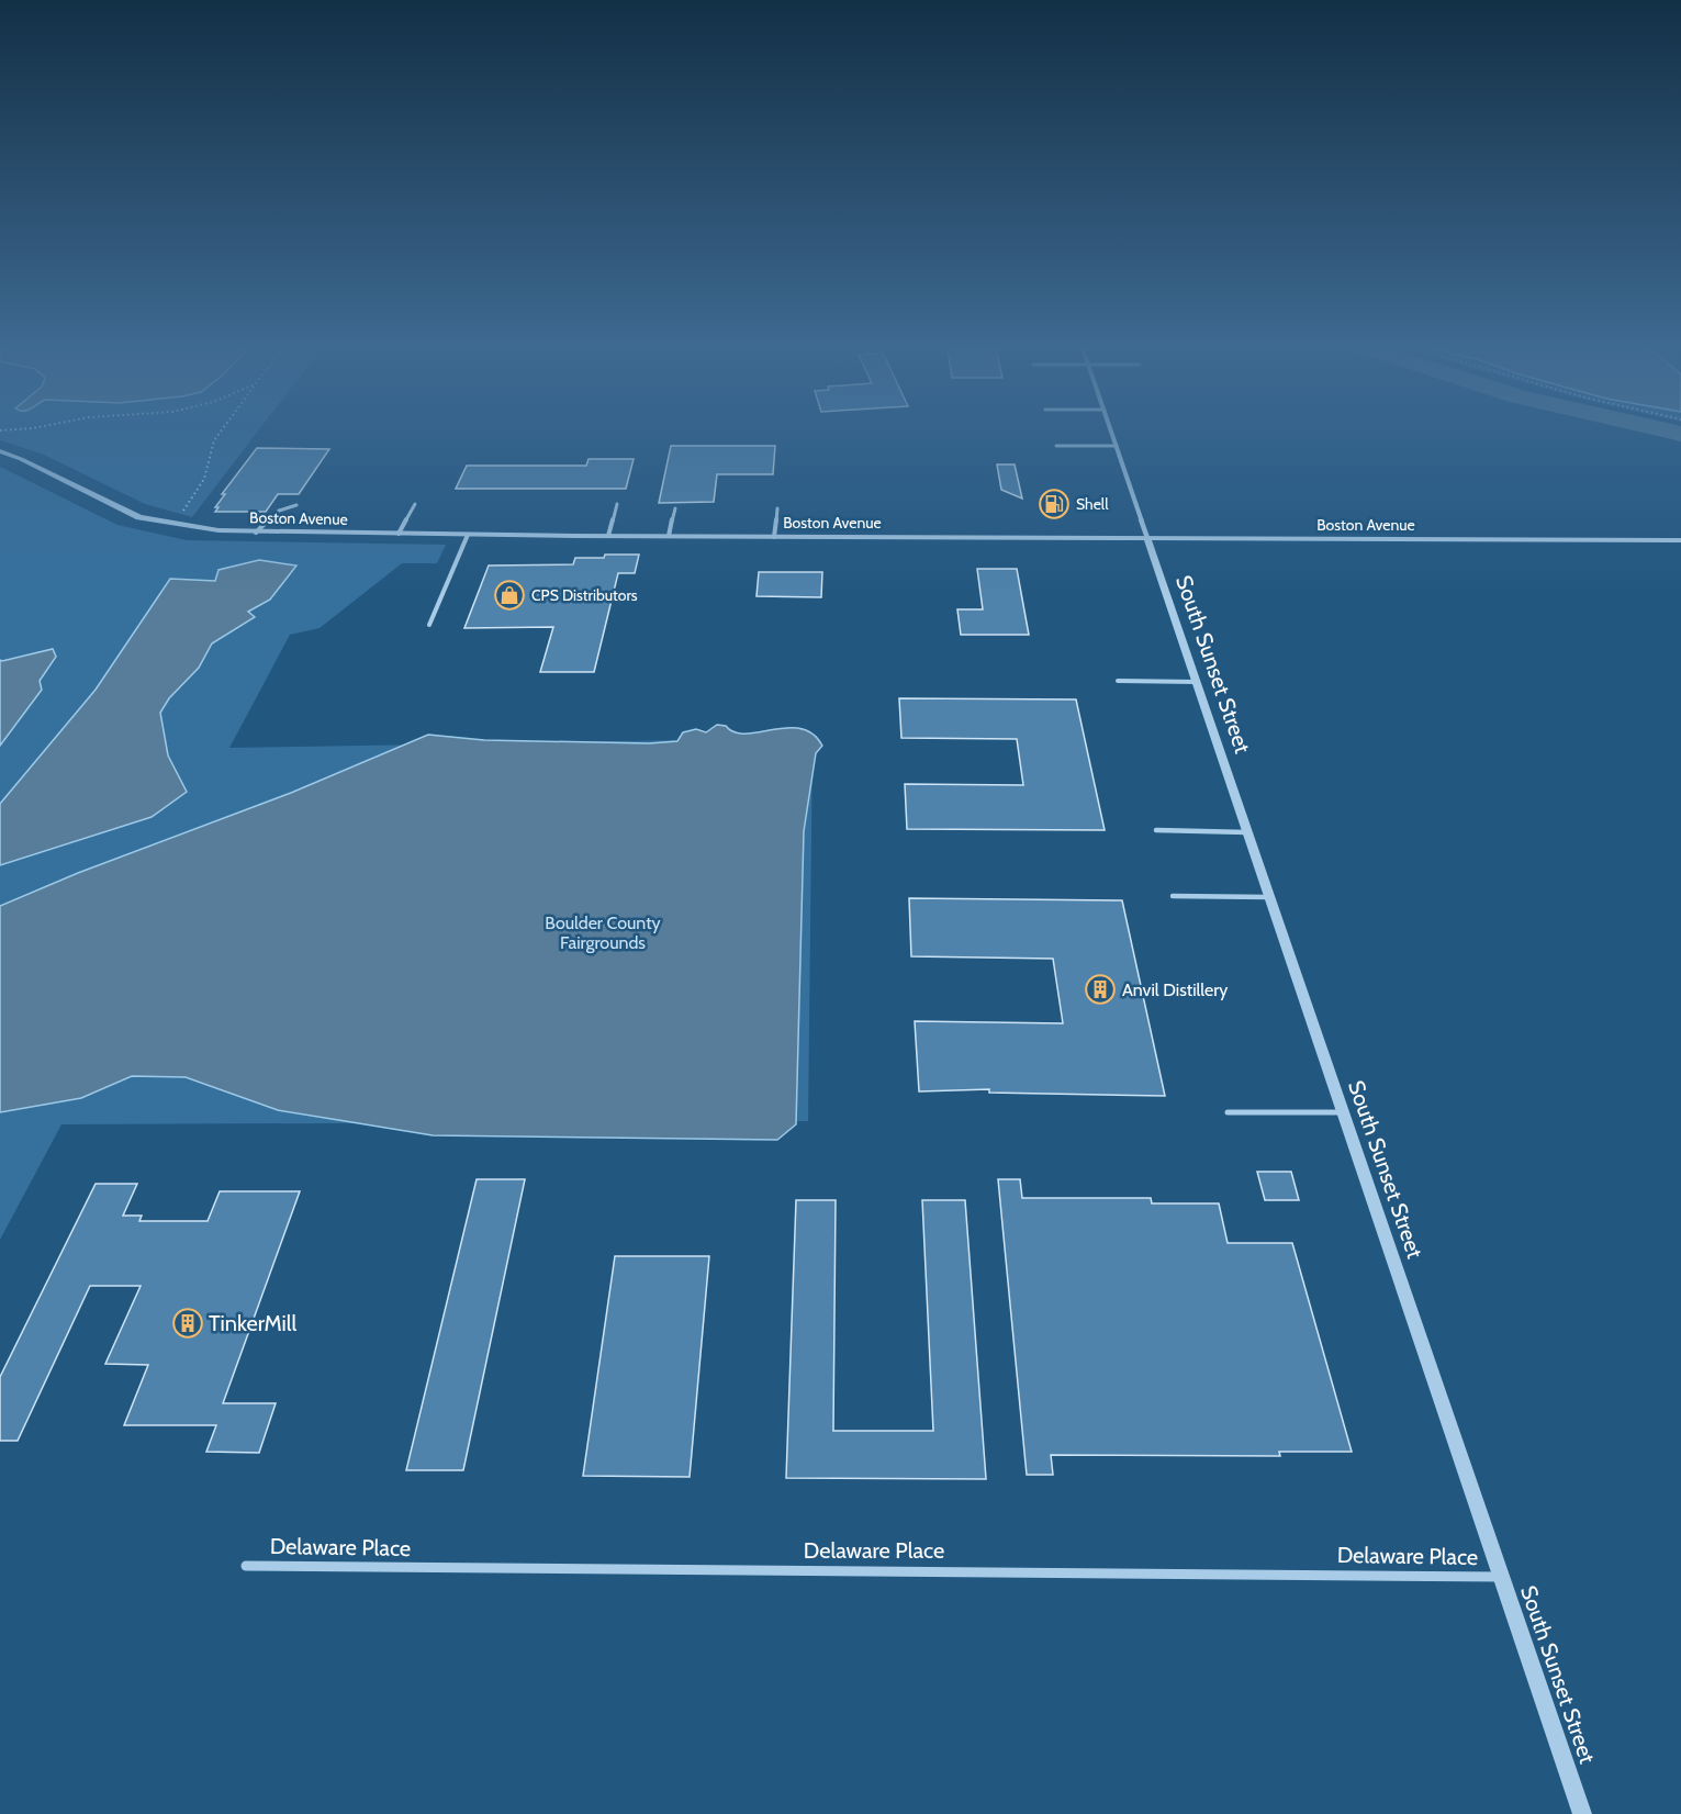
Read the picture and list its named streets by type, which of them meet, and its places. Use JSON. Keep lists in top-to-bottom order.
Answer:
{
  "streets": {
    "street": ["Boston Avenue", "South Sunset Street", "Delaware Place"]
  },
  "crossings": [
    ["Boston Avenue", "South Sunset Street"],
    ["South Sunset Street", "Delaware Place"]
  ],
  "parks": ["Boulder County Fairgrounds"],
  "places": {
    "fuel station": ["Shell"],
    "shop": ["CPS Distributors"],
    "building": ["Anvil Distillery", "TinkerMill"]
  }
}
